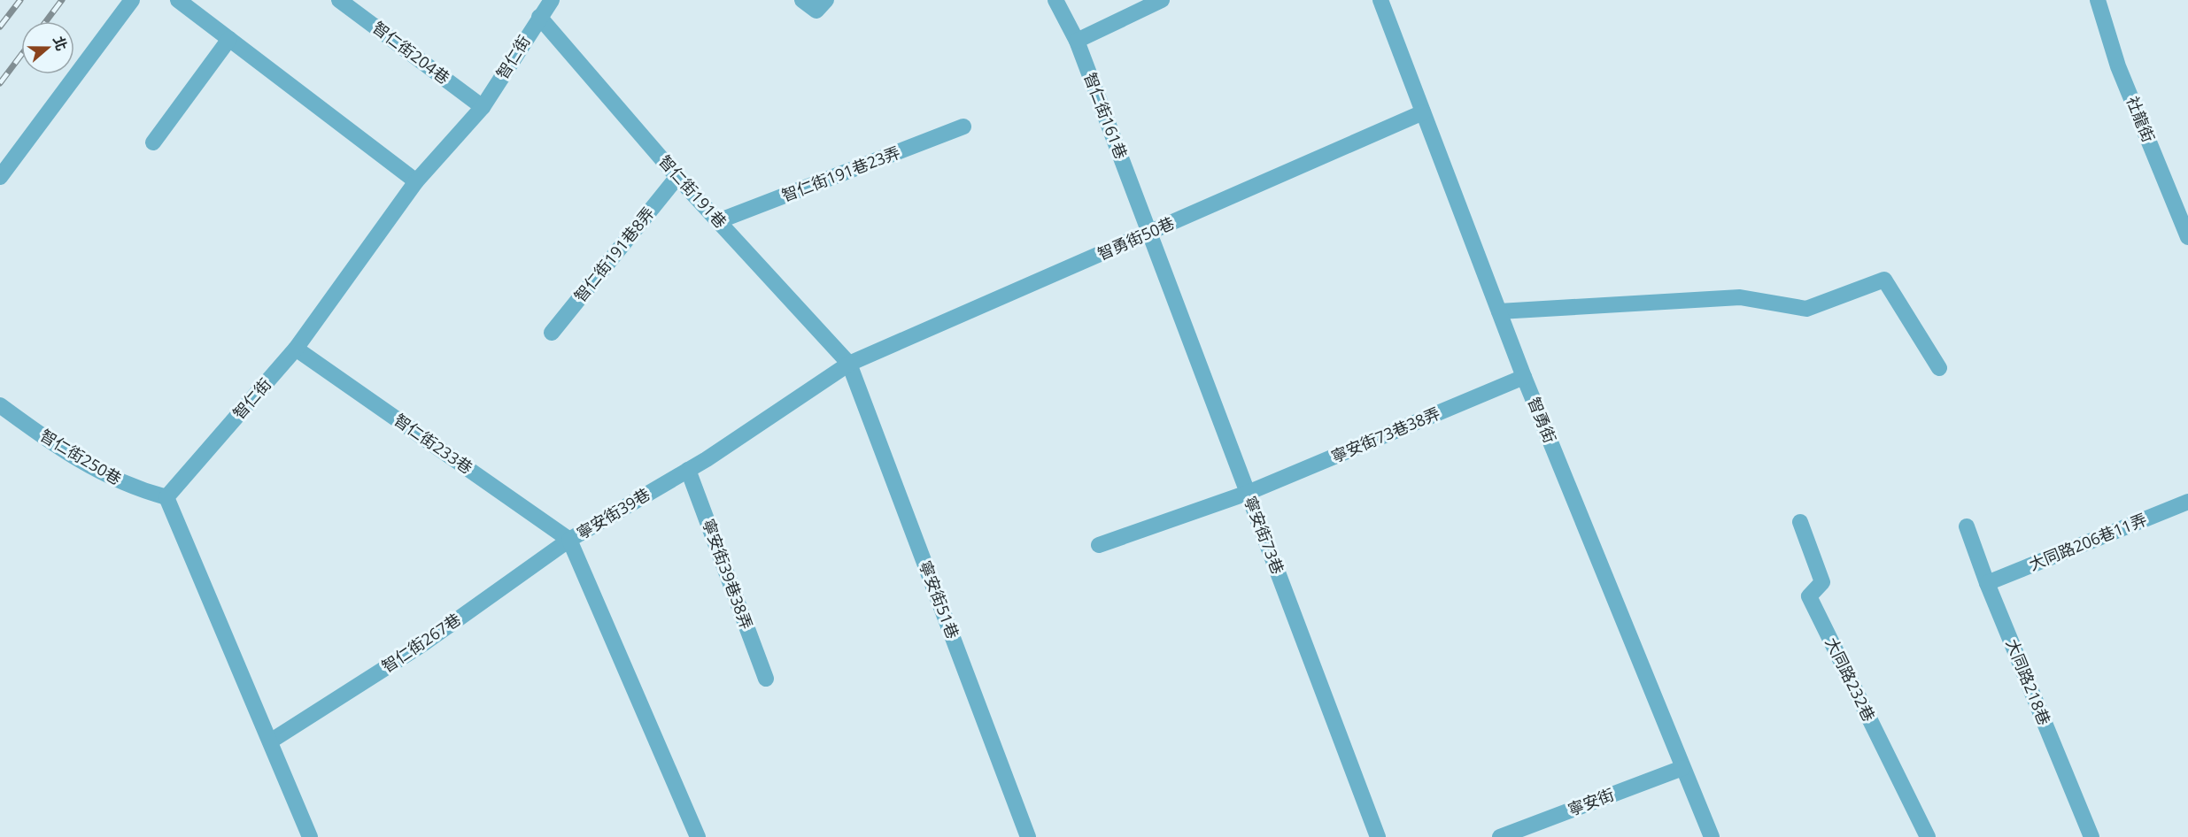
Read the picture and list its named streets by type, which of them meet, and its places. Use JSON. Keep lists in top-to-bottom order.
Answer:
{
  "streets": {
    "street": [
      "智仁街204巷",
      "智仁街",
      "智仁街161巷",
      "社龍街",
      "智仁街191巷23弄",
      "智仁街191巷",
      "智勇街50巷",
      "智仁街191巷8弄",
      "智勇街",
      "寧安街73巷38弄",
      "智仁街233巷",
      "智仁街250巷",
      "寧安街39巷",
      "寧安街73巷",
      "大同路206巷11弄",
      "寧安街39巷38弄",
      "寧安街51巷",
      "智仁街267巷",
      "大同路232巷",
      "大同路218巷",
      "寧安街"
    ]
  },
  "crossings": [
    ["智仁街204巷", "智仁街"],
    ["智仁街", "智仁街191巷"],
    ["智仁街", "智仁街233巷"],
    ["智仁街", "智仁街250巷"],
    ["智仁街161巷", "智勇街50巷"],
    ["智仁街161巷", "寧安街73巷"],
    ["智仁街191巷23弄", "智仁街191巷"],
    ["智仁街191巷", "智勇街50巷"],
    ["智仁街191巷", "智仁街191巷8弄"],
    ["智仁街191巷", "寧安街39巷"],
    ["智仁街191巷", "寧安街51巷"],
    ["智勇街50巷", "智勇街"],
    ["智勇街50巷", "寧安街39巷"],
    ["智勇街50巷", "寧安街73巷"],
    ["智勇街50巷", "寧安街51巷"],
    ["智勇街", "寧安街73巷38弄"],
    ["智勇街", "寧安街"],
    ["寧安街73巷38弄", "寧安街73巷"],
    ["智仁街233巷", "寧安街39巷"],
    ["智仁街233巷", "智仁街267巷"],
    ["寧安街39巷", "寧安街39巷38弄"],
    ["寧安街39巷", "寧安街51巷"],
    ["寧安街39巷", "智仁街267巷"],
    ["大同路206巷11弄", "大同路218巷"]
  ],
  "north": "right"
}
